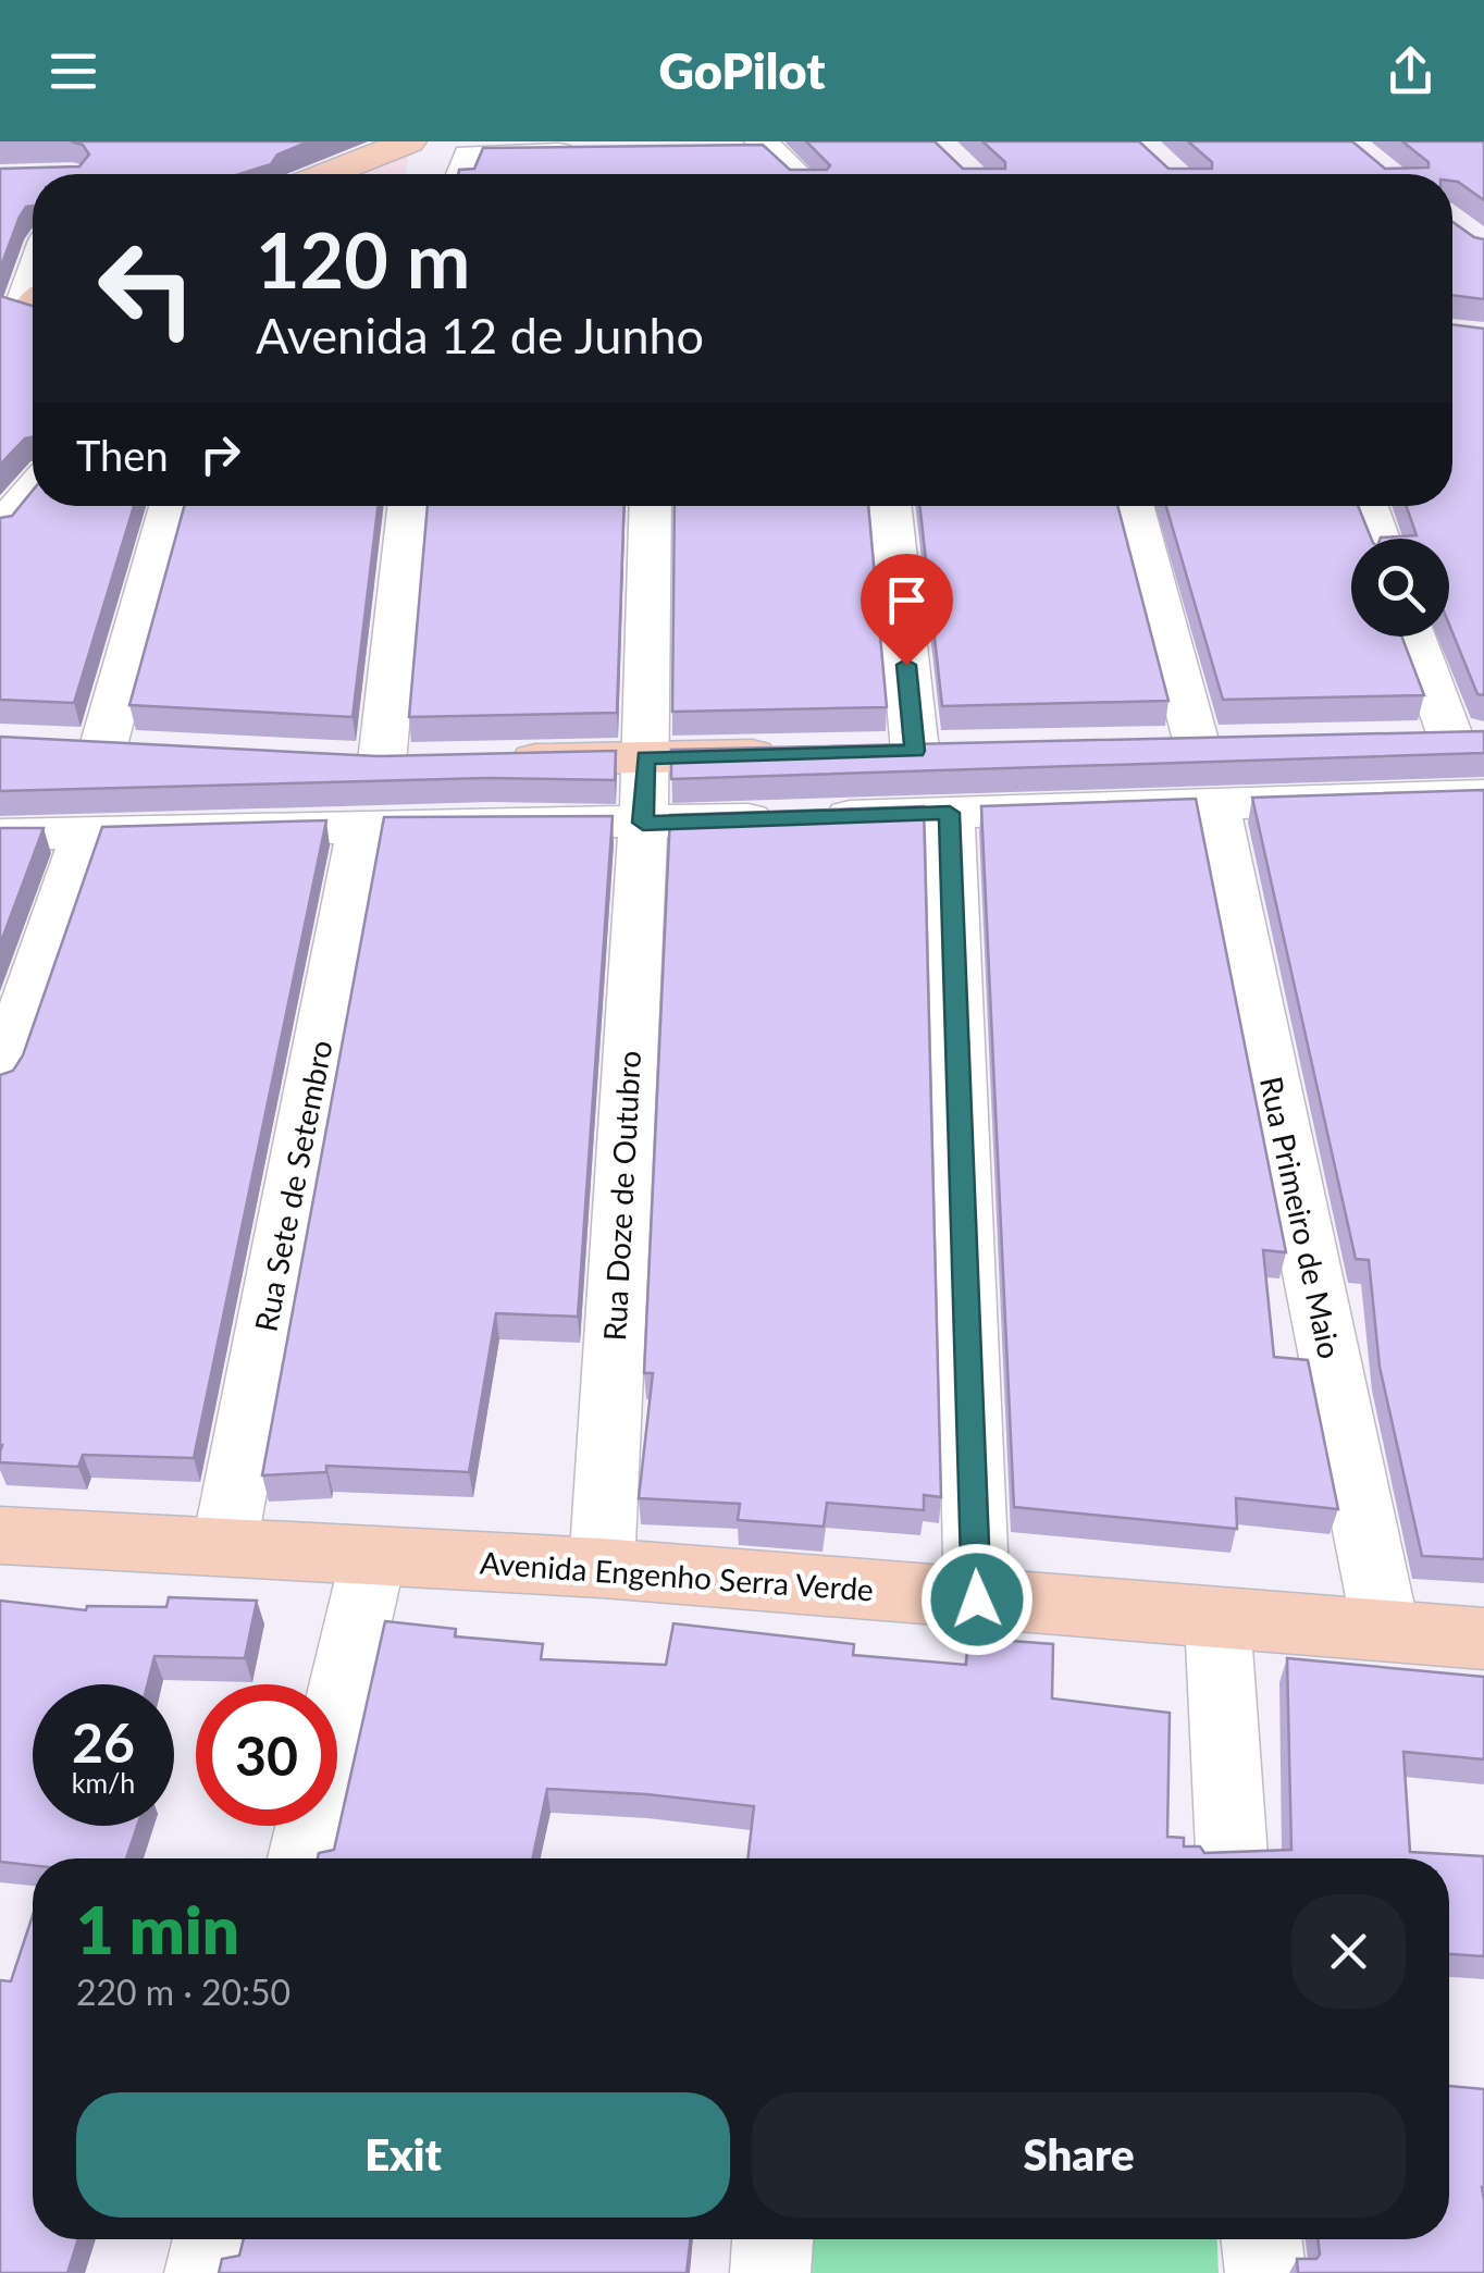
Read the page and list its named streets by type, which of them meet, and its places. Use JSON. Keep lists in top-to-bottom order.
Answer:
{
  "streets": {
    "main road": ["Avenida Engenho Serra Verde"],
    "street": ["Rua Sete de Setembro", "Rua Doze de Outubro", "Rua Primeiro de Maio"]
  },
  "crossings": [
    ["Rua Sete de Setembro", "Avenida Engenho Serra Verde"],
    ["Rua Doze de Outubro", "Avenida Engenho Serra Verde"],
    ["Rua Primeiro de Maio", "Avenida Engenho Serra Verde"]
  ],
  "page": {
    "header": "GoPilot",
    "turn": ["120 m", "Avenida 12 de Junho"],
    "then": "Then",
    "speed": "26 km/h",
    "limit": "30",
    "heading": ["1 min", "220 m · 20:50"],
    "buttons": ["Exit", "Share"]
  }
}
